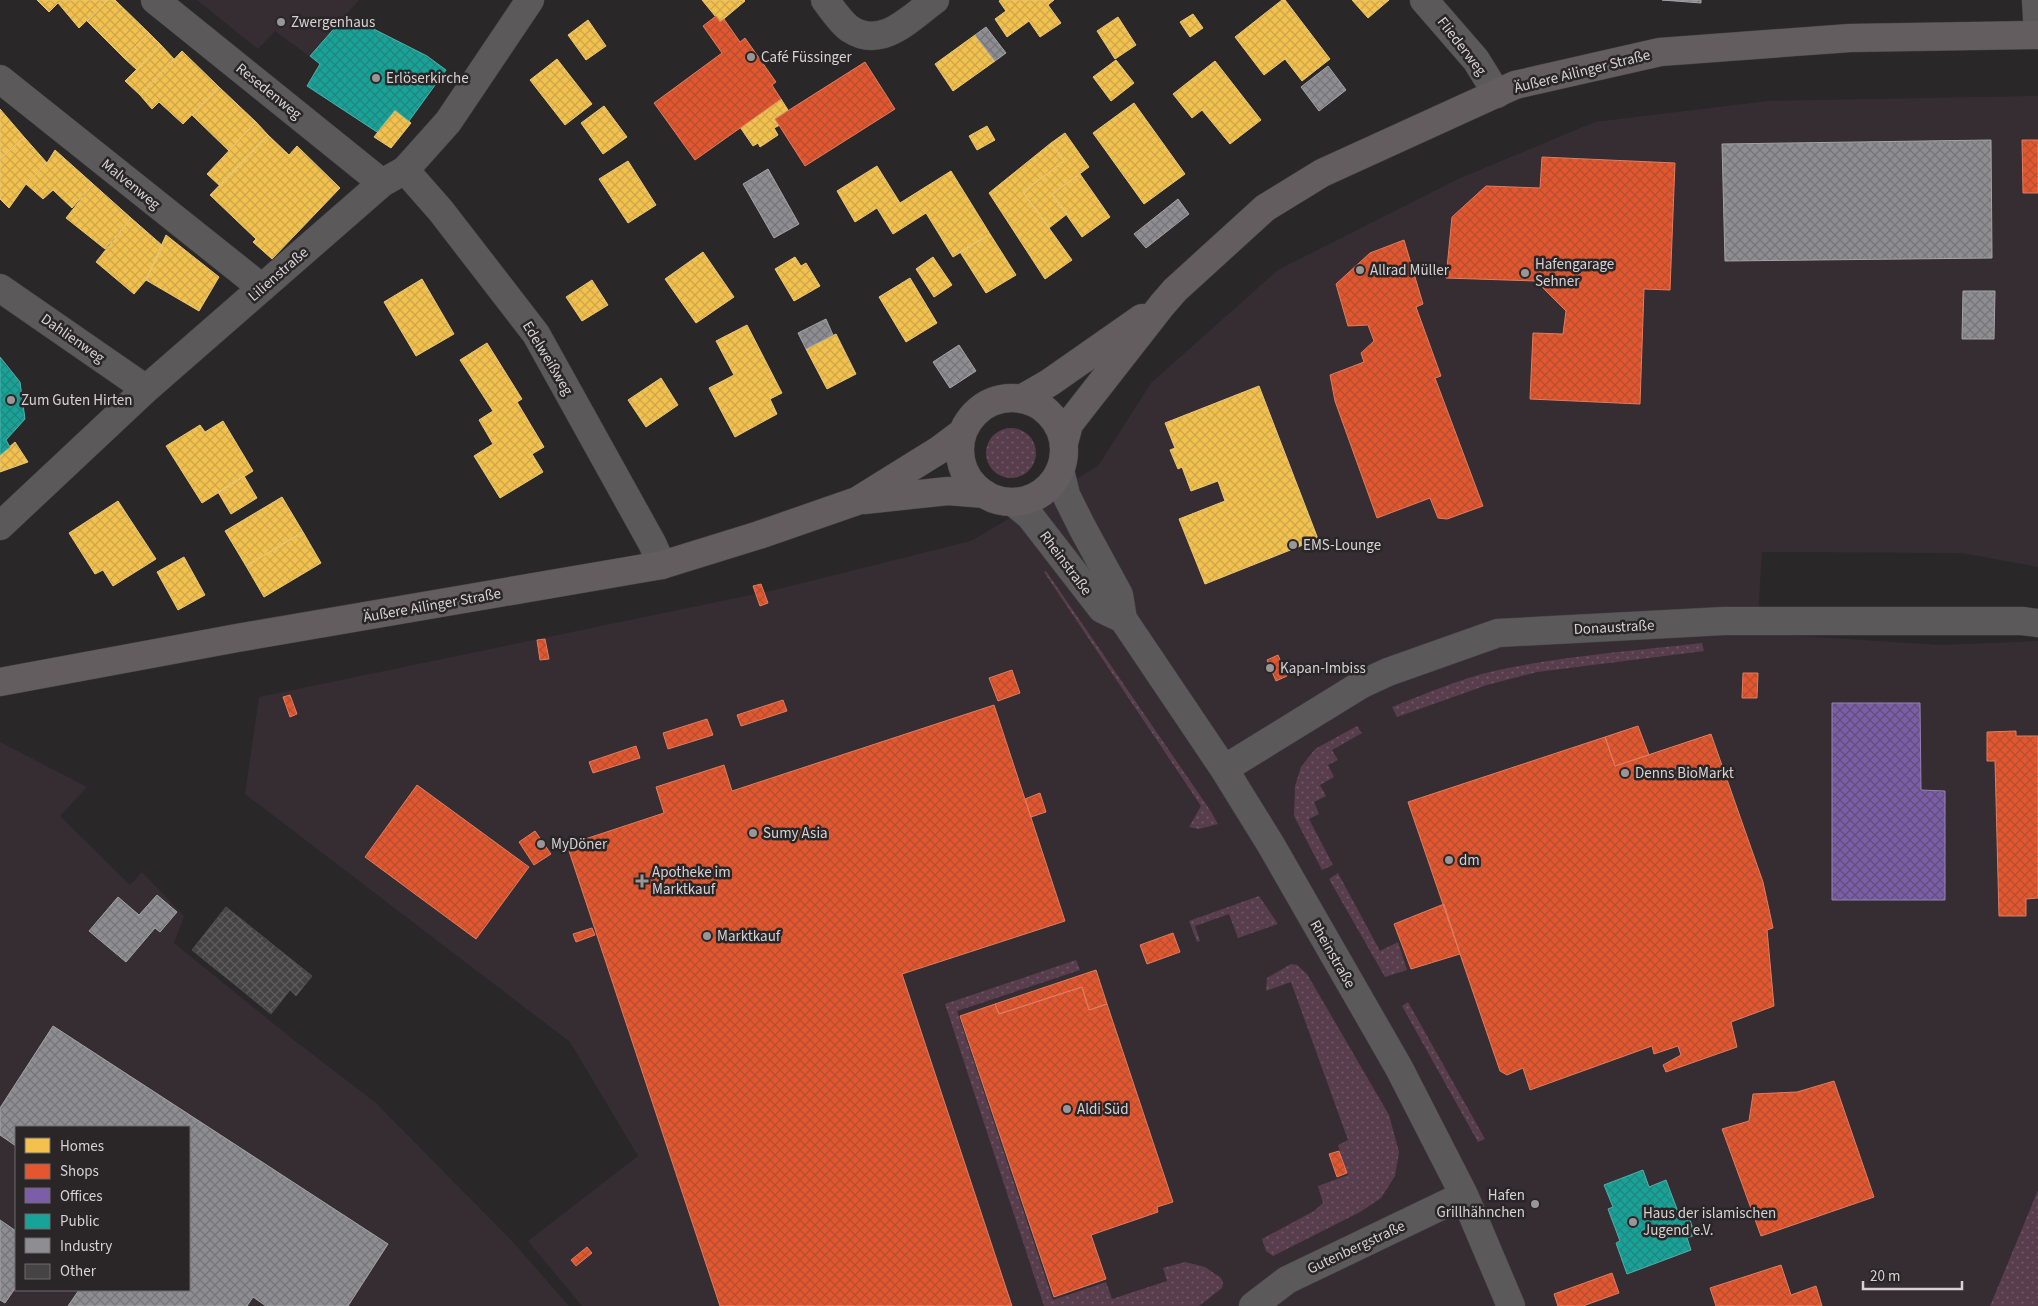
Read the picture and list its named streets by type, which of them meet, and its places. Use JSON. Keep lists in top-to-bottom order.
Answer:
{
  "streets": {
    "main road": ["Äußere Ailinger Straße"],
    "street": [
      "Fliederweg",
      "Resedenweg",
      "Malvenweg",
      "Lilienstraße",
      "Dahlienweg",
      "Edelweißweg",
      "Rheinstraße",
      "Donaustraße",
      "Gutenbergstraße"
    ]
  },
  "crossings": [
    ["Fliederweg", "Äußere Ailinger Straße"],
    ["Äußere Ailinger Straße", "Edelweißweg"],
    ["Äußere Ailinger Straße", "Rheinstraße"],
    ["Resedenweg", "Lilienstraße"],
    ["Resedenweg", "Edelweißweg"],
    ["Malvenweg", "Lilienstraße"],
    ["Lilienstraße", "Dahlienweg"],
    ["Lilienstraße", "Edelweißweg"],
    ["Rheinstraße", "Donaustraße"],
    ["Rheinstraße", "Gutenbergstraße"]
  ],
  "places": {
    "other": [
      "Zwergenhaus",
      "Café Füssinger",
      "Erlöserkirche",
      "Allrad Müller",
      "Hafengarage Sehner",
      "Zum Guten Hirten",
      "EMS-Lounge",
      "Kapan-Imbiss",
      "Denns BioMarkt",
      "Sumy Asia",
      "MyDöner",
      "dm",
      "Marktkauf",
      "Aldi Süd",
      "Hafen Grillhähnchen",
      "Haus der islamischen Jugend e.V."
    ],
    "health": ["Apotheke im Marktkauf"]
  },
  "legend": [
    "Homes",
    "Shops",
    "Offices",
    "Public",
    "Industry",
    "Other"
  ],
  "scale_bar": "20 m"
}
